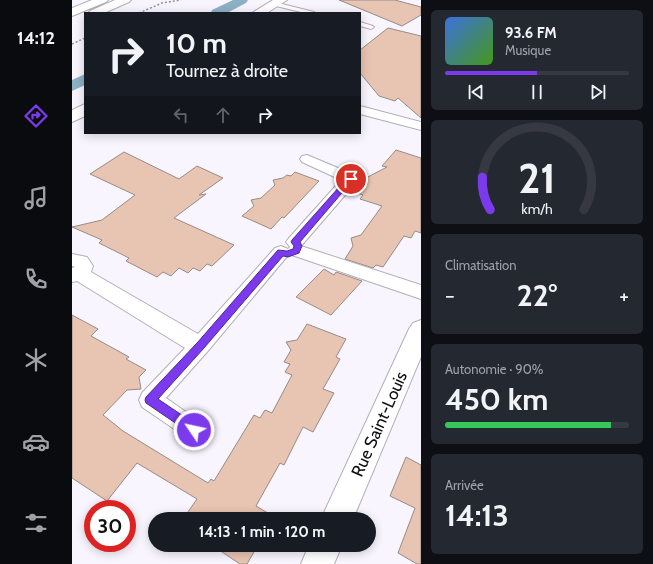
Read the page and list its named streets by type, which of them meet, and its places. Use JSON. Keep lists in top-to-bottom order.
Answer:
{
  "streets": {
    "main road": ["Rue Saint-Louis"]
  },
  "page": {
    "tabs": "14:12",
    "turn": ["10 m", "Tournez à droite"],
    "song": ["93.6 FM", "Musique"],
    "tile": [
      "Climatisation",
      ["Autonomie · 90%", "450 km"],
      ["Arrivée", "14:13"]
    ],
    "heat": ["−", "22°", "+"],
    "limit": "30",
    "trip": "14:13 · 1 min · 120 m",
    "gauge": ["21", "km/h"]
  }
}
